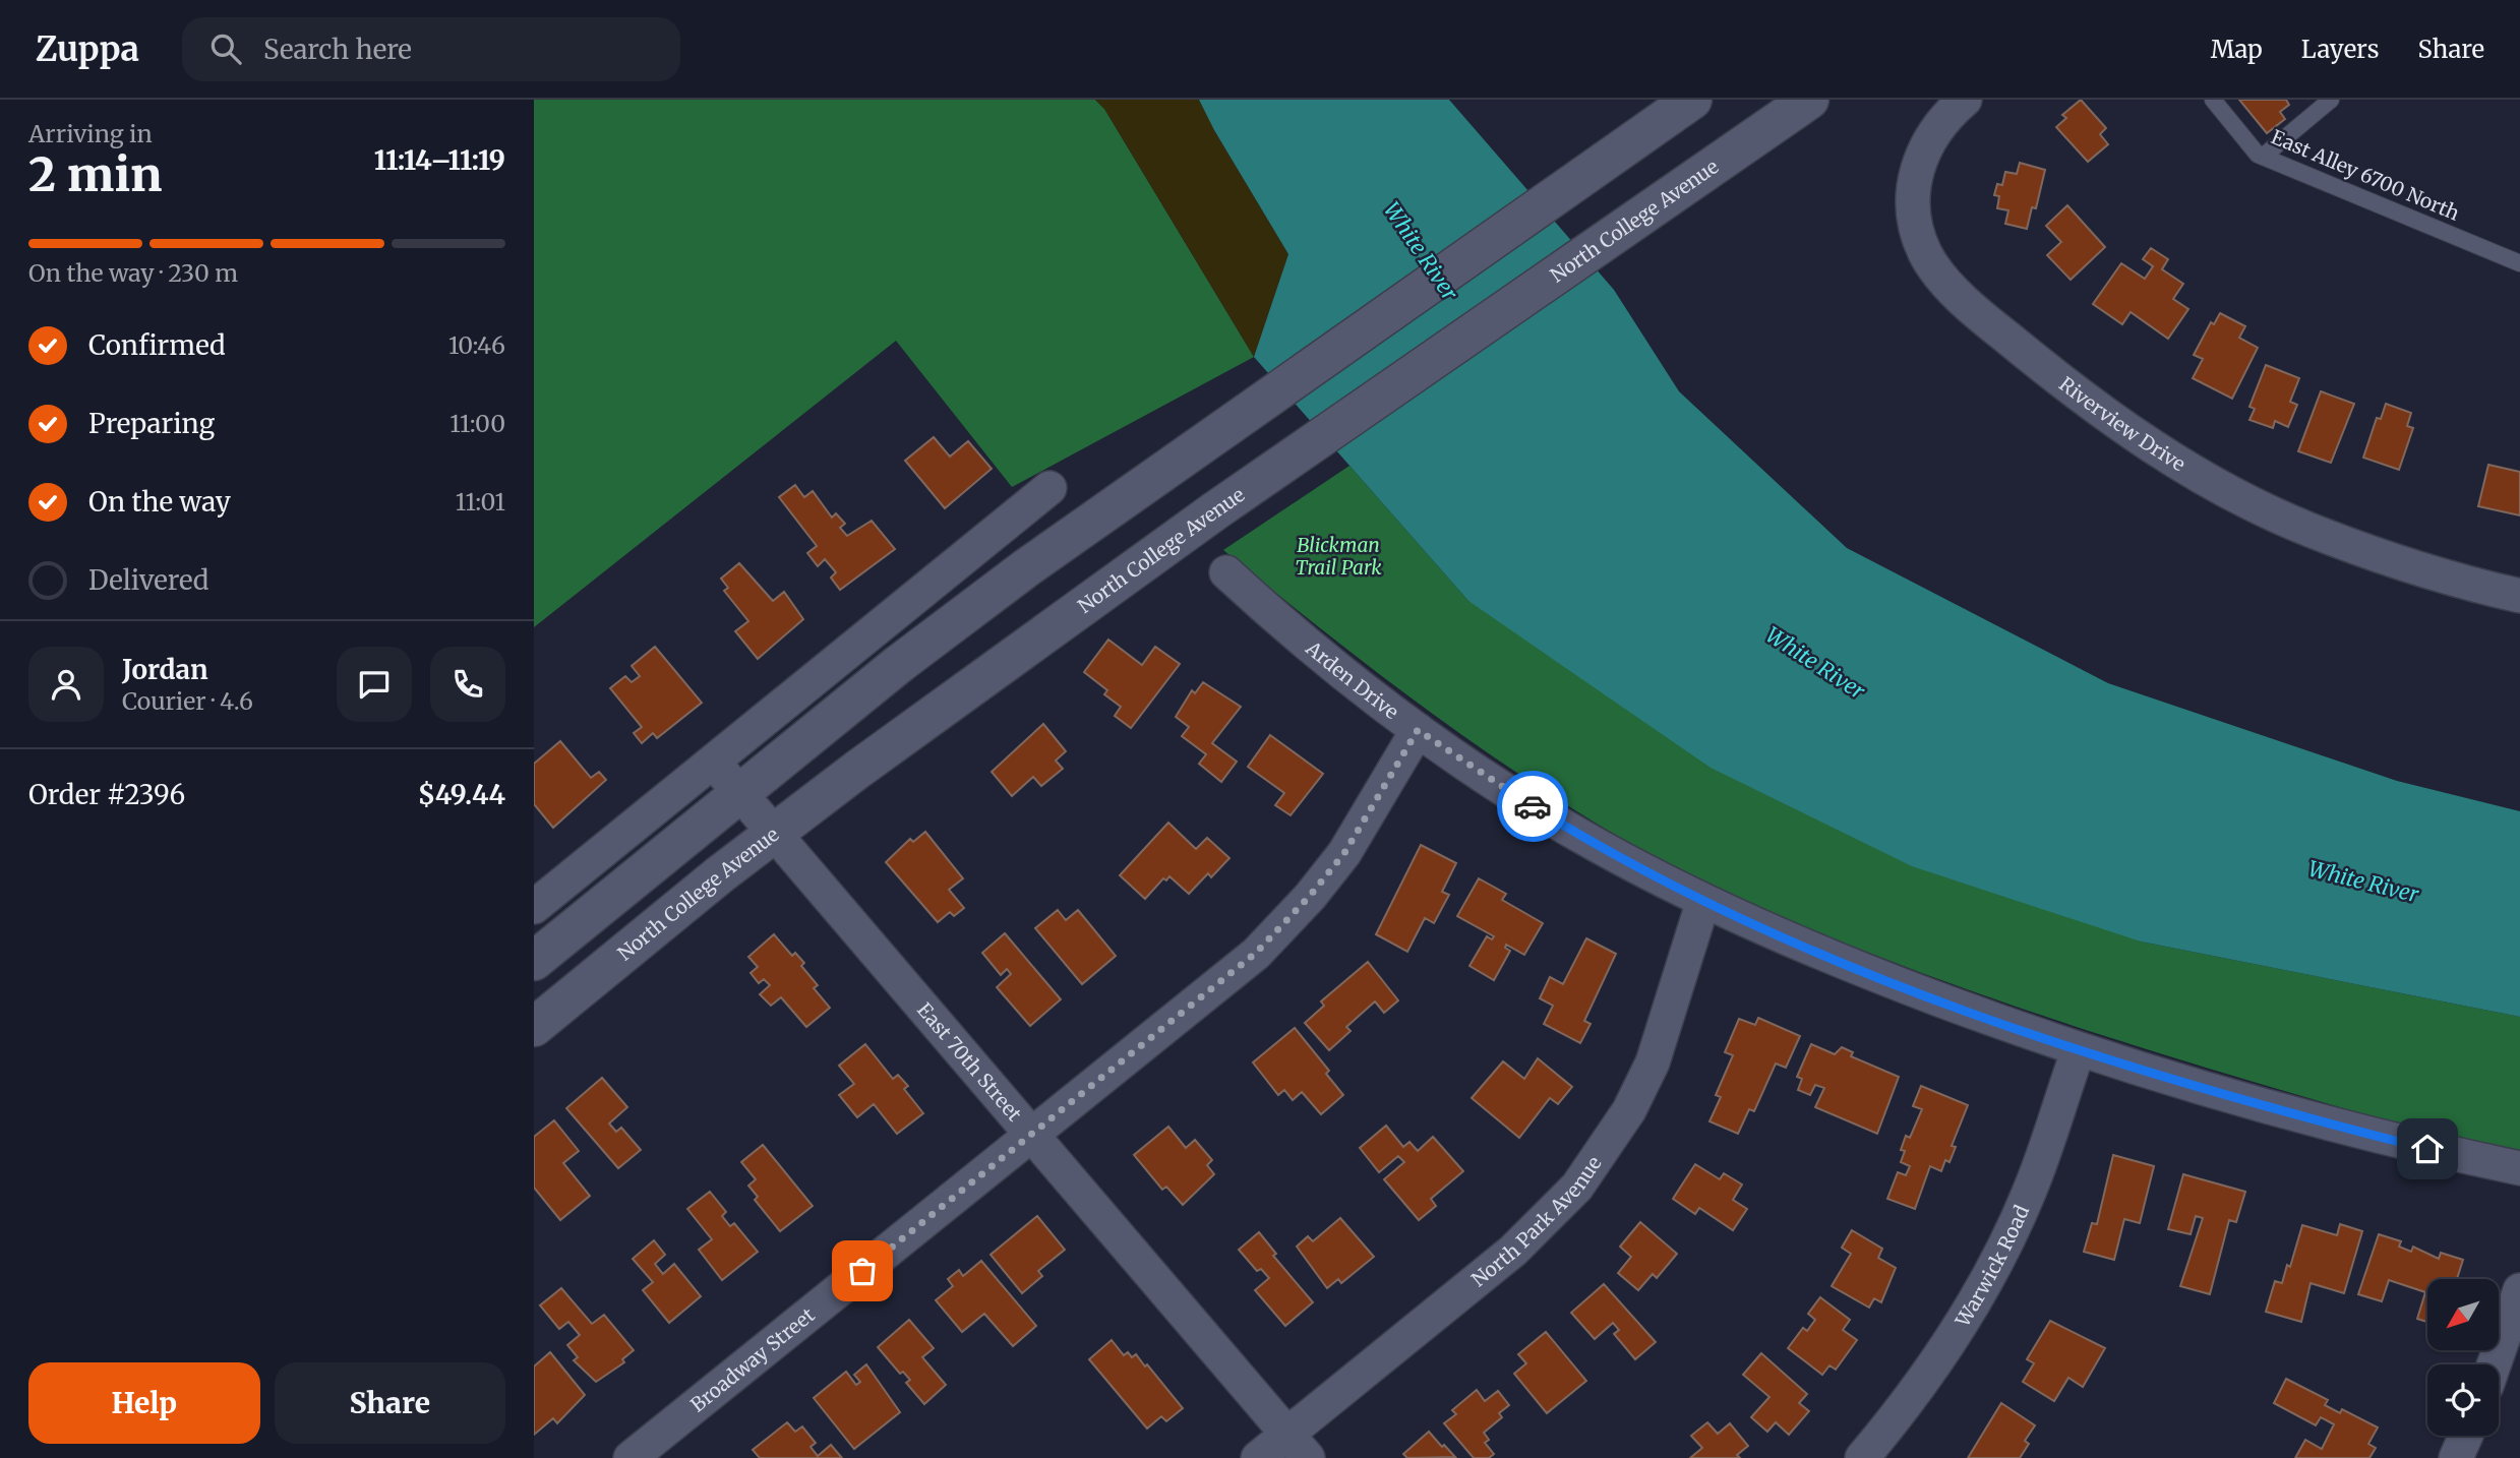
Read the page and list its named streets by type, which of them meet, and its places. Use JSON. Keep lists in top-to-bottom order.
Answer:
{
  "streets": {
    "main road": ["North College Avenue"],
    "street": [
      "Riverview Drive",
      "Arden Drive",
      "East 70th Street",
      "North Park Avenue",
      "Warwick Road",
      "Broadway Street"
    ],
    "lane": ["East Alley 6700 North"]
  },
  "crossings": [
    ["North College Avenue", "East 70th Street"],
    ["Arden Drive", "North Park Avenue"],
    ["Arden Drive", "Warwick Road"],
    ["Arden Drive", "Broadway Street"],
    ["East 70th Street", "North Park Avenue"],
    ["East 70th Street", "Broadway Street"]
  ],
  "water": ["White River"],
  "parks": ["Blickman Trail Park"],
  "north": "bottom left",
  "page": {
    "header": "Zuppa",
    "search": "Search here",
    "nav": ["Map", "Layers", "Share"],
    "heading": ["2 min", "Arriving in", "11:14–11:19"],
    "panel": [
      "Jordan",
      "Courier · 4.6",
      "Order #2396",
      "$49.44"
    ],
    "bar": "On the way · 230 m",
    "list": [
      ["Confirmed", "10:46"],
      ["Preparing", "11:00"],
      ["On the way", "11:01"],
      "Delivered"
    ],
    "buttons": ["Help", "Share"]
  }
}
